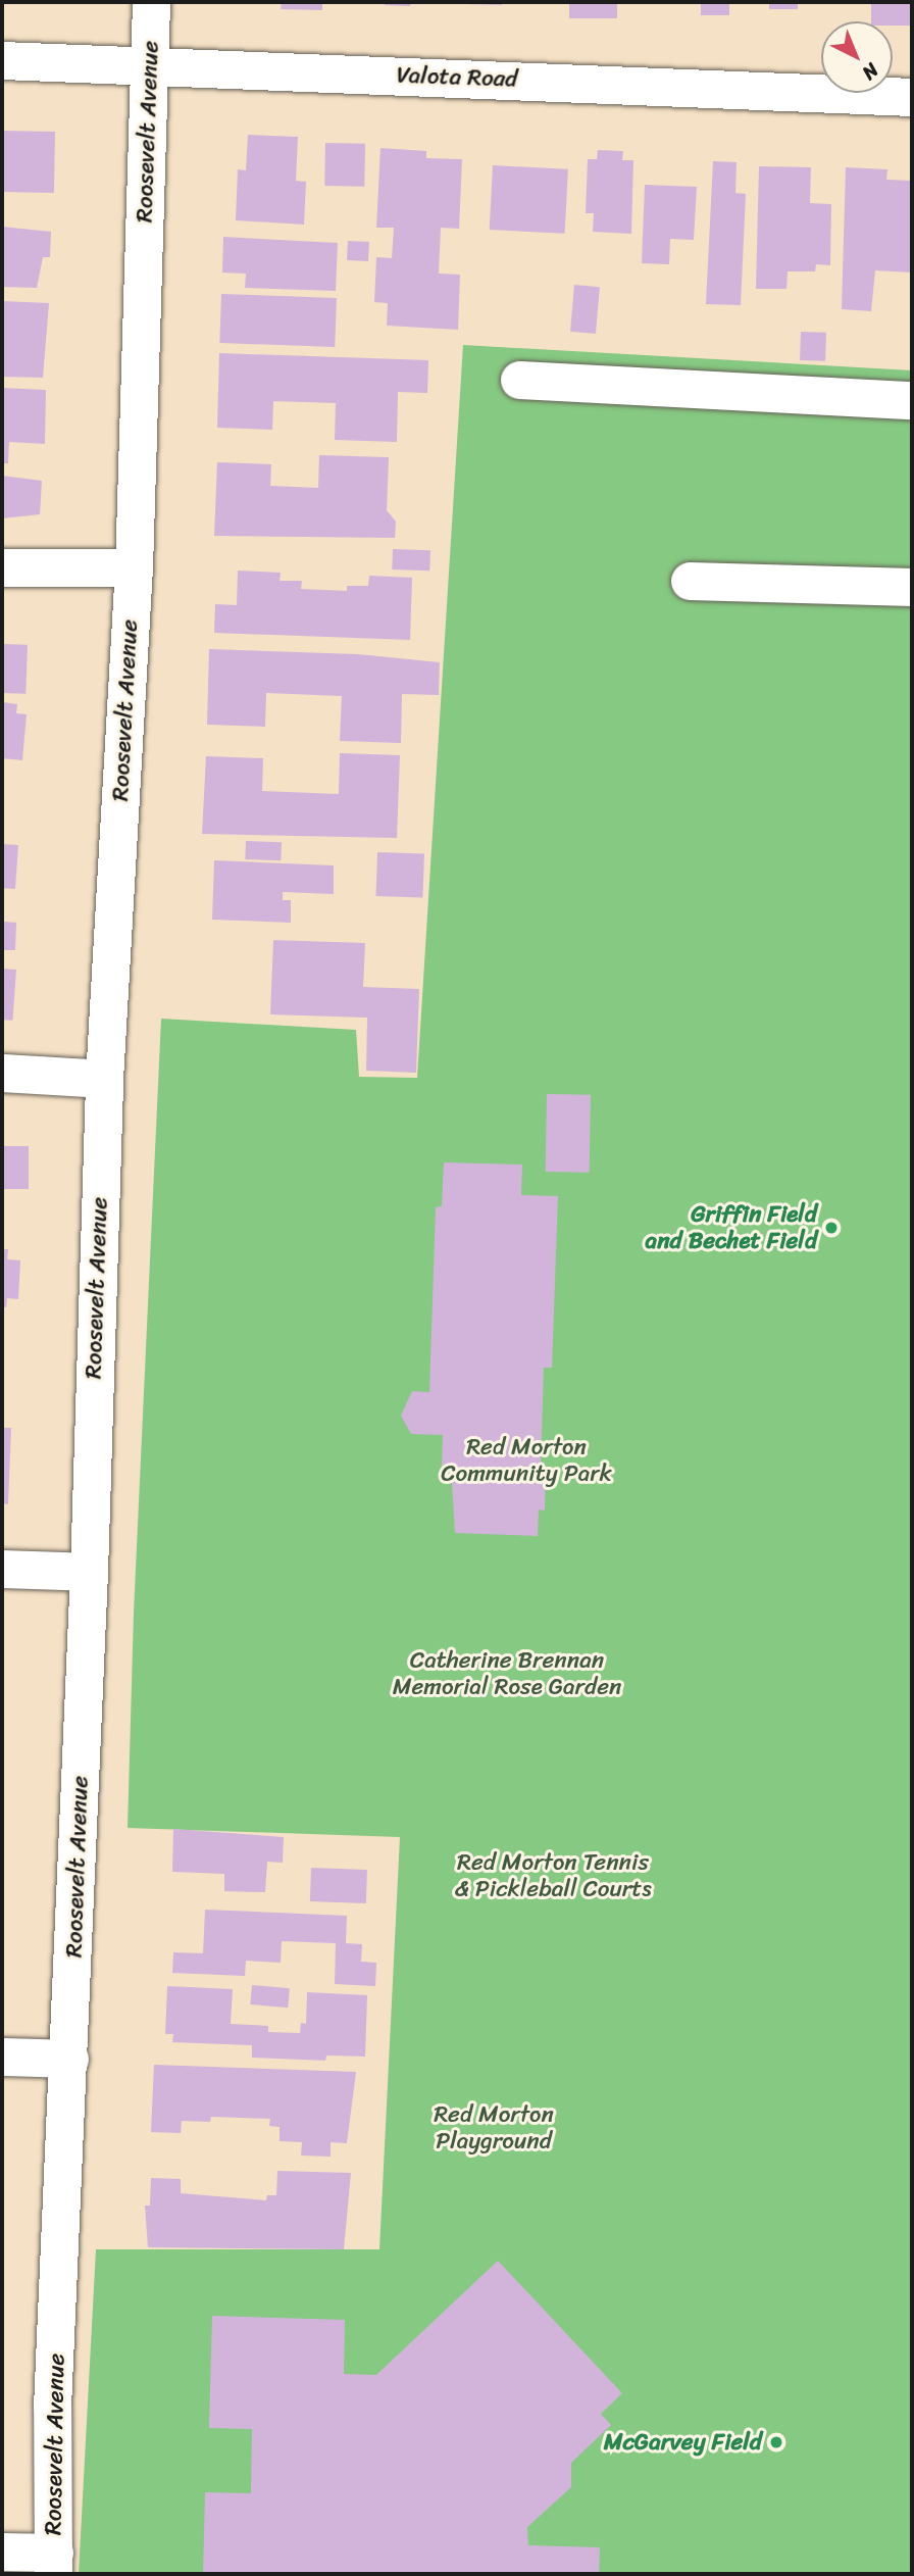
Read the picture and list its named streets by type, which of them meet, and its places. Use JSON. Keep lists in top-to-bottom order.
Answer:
{
  "streets": {
    "street": ["Valota Road", "Roosevelt Avenue"]
  },
  "crossings": [
    ["Valota Road", "Roosevelt Avenue"]
  ],
  "parks": [
    "Red Morton Community Park",
    "Catherine Brennan Memorial Rose Garden",
    "Red Morton Tennis & Pickleball Courts",
    "Red Morton Playground"
  ],
  "places": ["Griffin Field and Bechet Field", "McGarvey Field"],
  "north": "bottom right"
}
